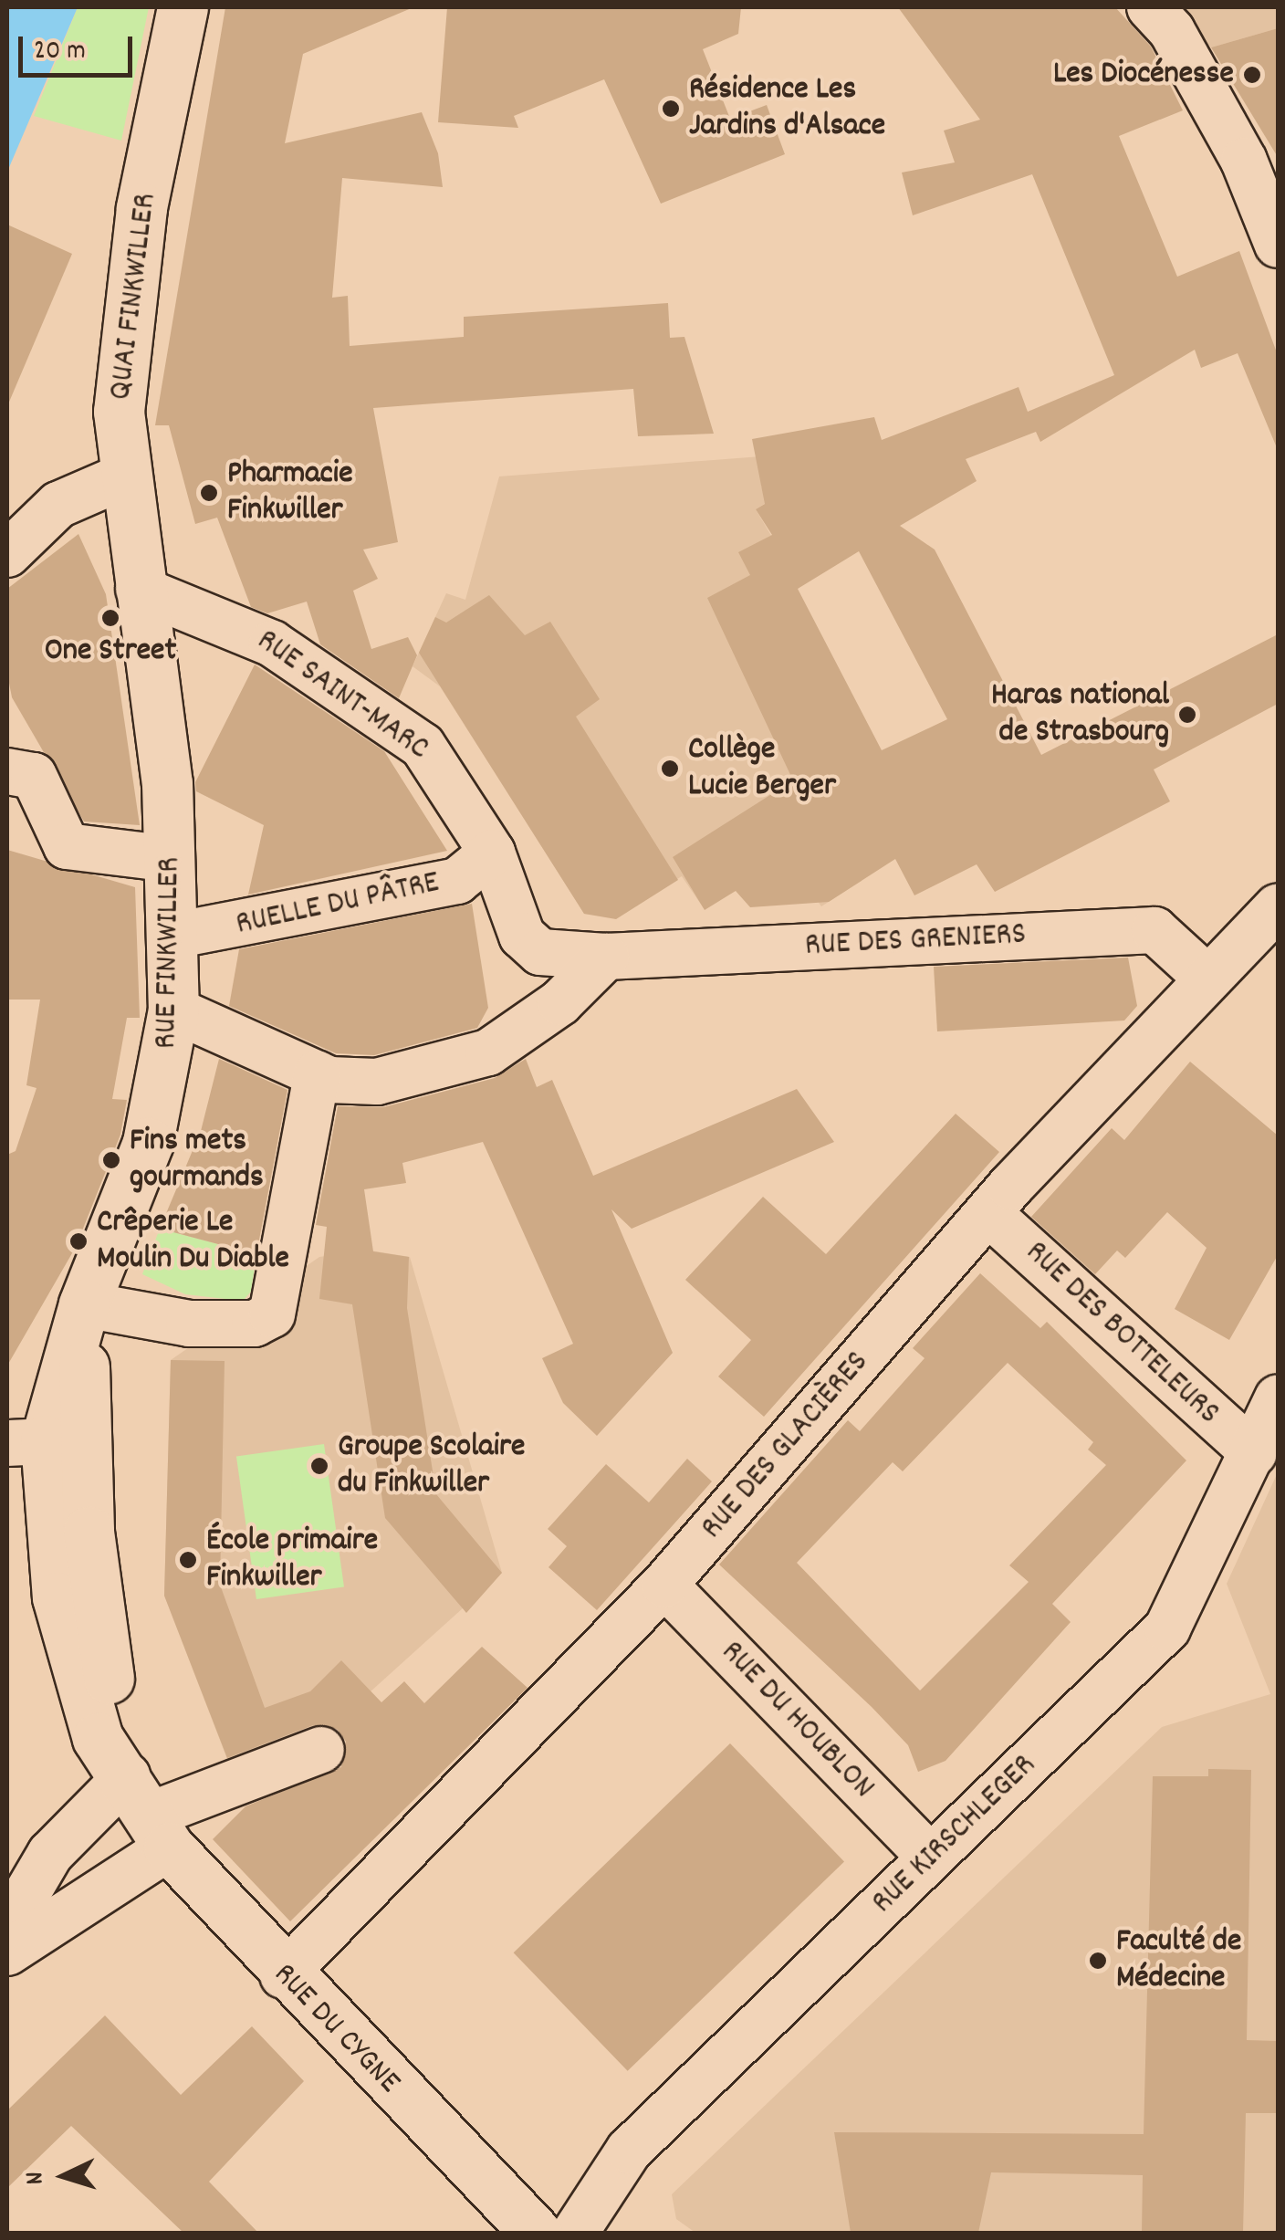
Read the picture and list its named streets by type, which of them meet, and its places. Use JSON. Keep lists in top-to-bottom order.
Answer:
{
  "streets": {
    "street": [
      "QUAI FINKWILLER",
      "RUE SAINT-MARC",
      "RUELLE DU PÂTRE",
      "RUE DES GRENIERS",
      "RUE FINKWILLER",
      "RUE DES BOTTELEURS",
      "RUE DES GLACIÈRES",
      "RUE DU HOUBLON",
      "RUE KIRSCHLEGER",
      "RUE DU CYGNE"
    ]
  },
  "crossings": [
    ["QUAI FINKWILLER", "RUE SAINT-MARC"],
    ["QUAI FINKWILLER", "RUE FINKWILLER"],
    ["RUE SAINT-MARC", "RUELLE DU PÂTRE"],
    ["RUE SAINT-MARC", "RUE DES GRENIERS"],
    ["RUE SAINT-MARC", "RUE FINKWILLER"],
    ["RUELLE DU PÂTRE", "RUE FINKWILLER"],
    ["RUE DES GRENIERS", "RUE DES GLACIÈRES"],
    ["RUE DES BOTTELEURS", "RUE DES GLACIÈRES"],
    ["RUE DES BOTTELEURS", "RUE KIRSCHLEGER"],
    ["RUE DES GLACIÈRES", "RUE DU HOUBLON"],
    ["RUE DES GLACIÈRES", "RUE DU CYGNE"],
    ["RUE DU HOUBLON", "RUE KIRSCHLEGER"]
  ],
  "places": [
    "Les Diocénesse",
    "Résidence Les Jardins d'Alsace",
    "Pharmacie Finkwiller",
    "One Street",
    "Haras national de Strasbourg",
    "Collège Lucie Berger",
    "Fins mets gourmands",
    "Crêperie Le Moulin Du Diable",
    "Groupe Scolaire du Finkwiller",
    "École primaire Finkwiller",
    "Faculté de Médecine"
  ],
  "scale_bar": "20 m",
  "north": "left"
}
